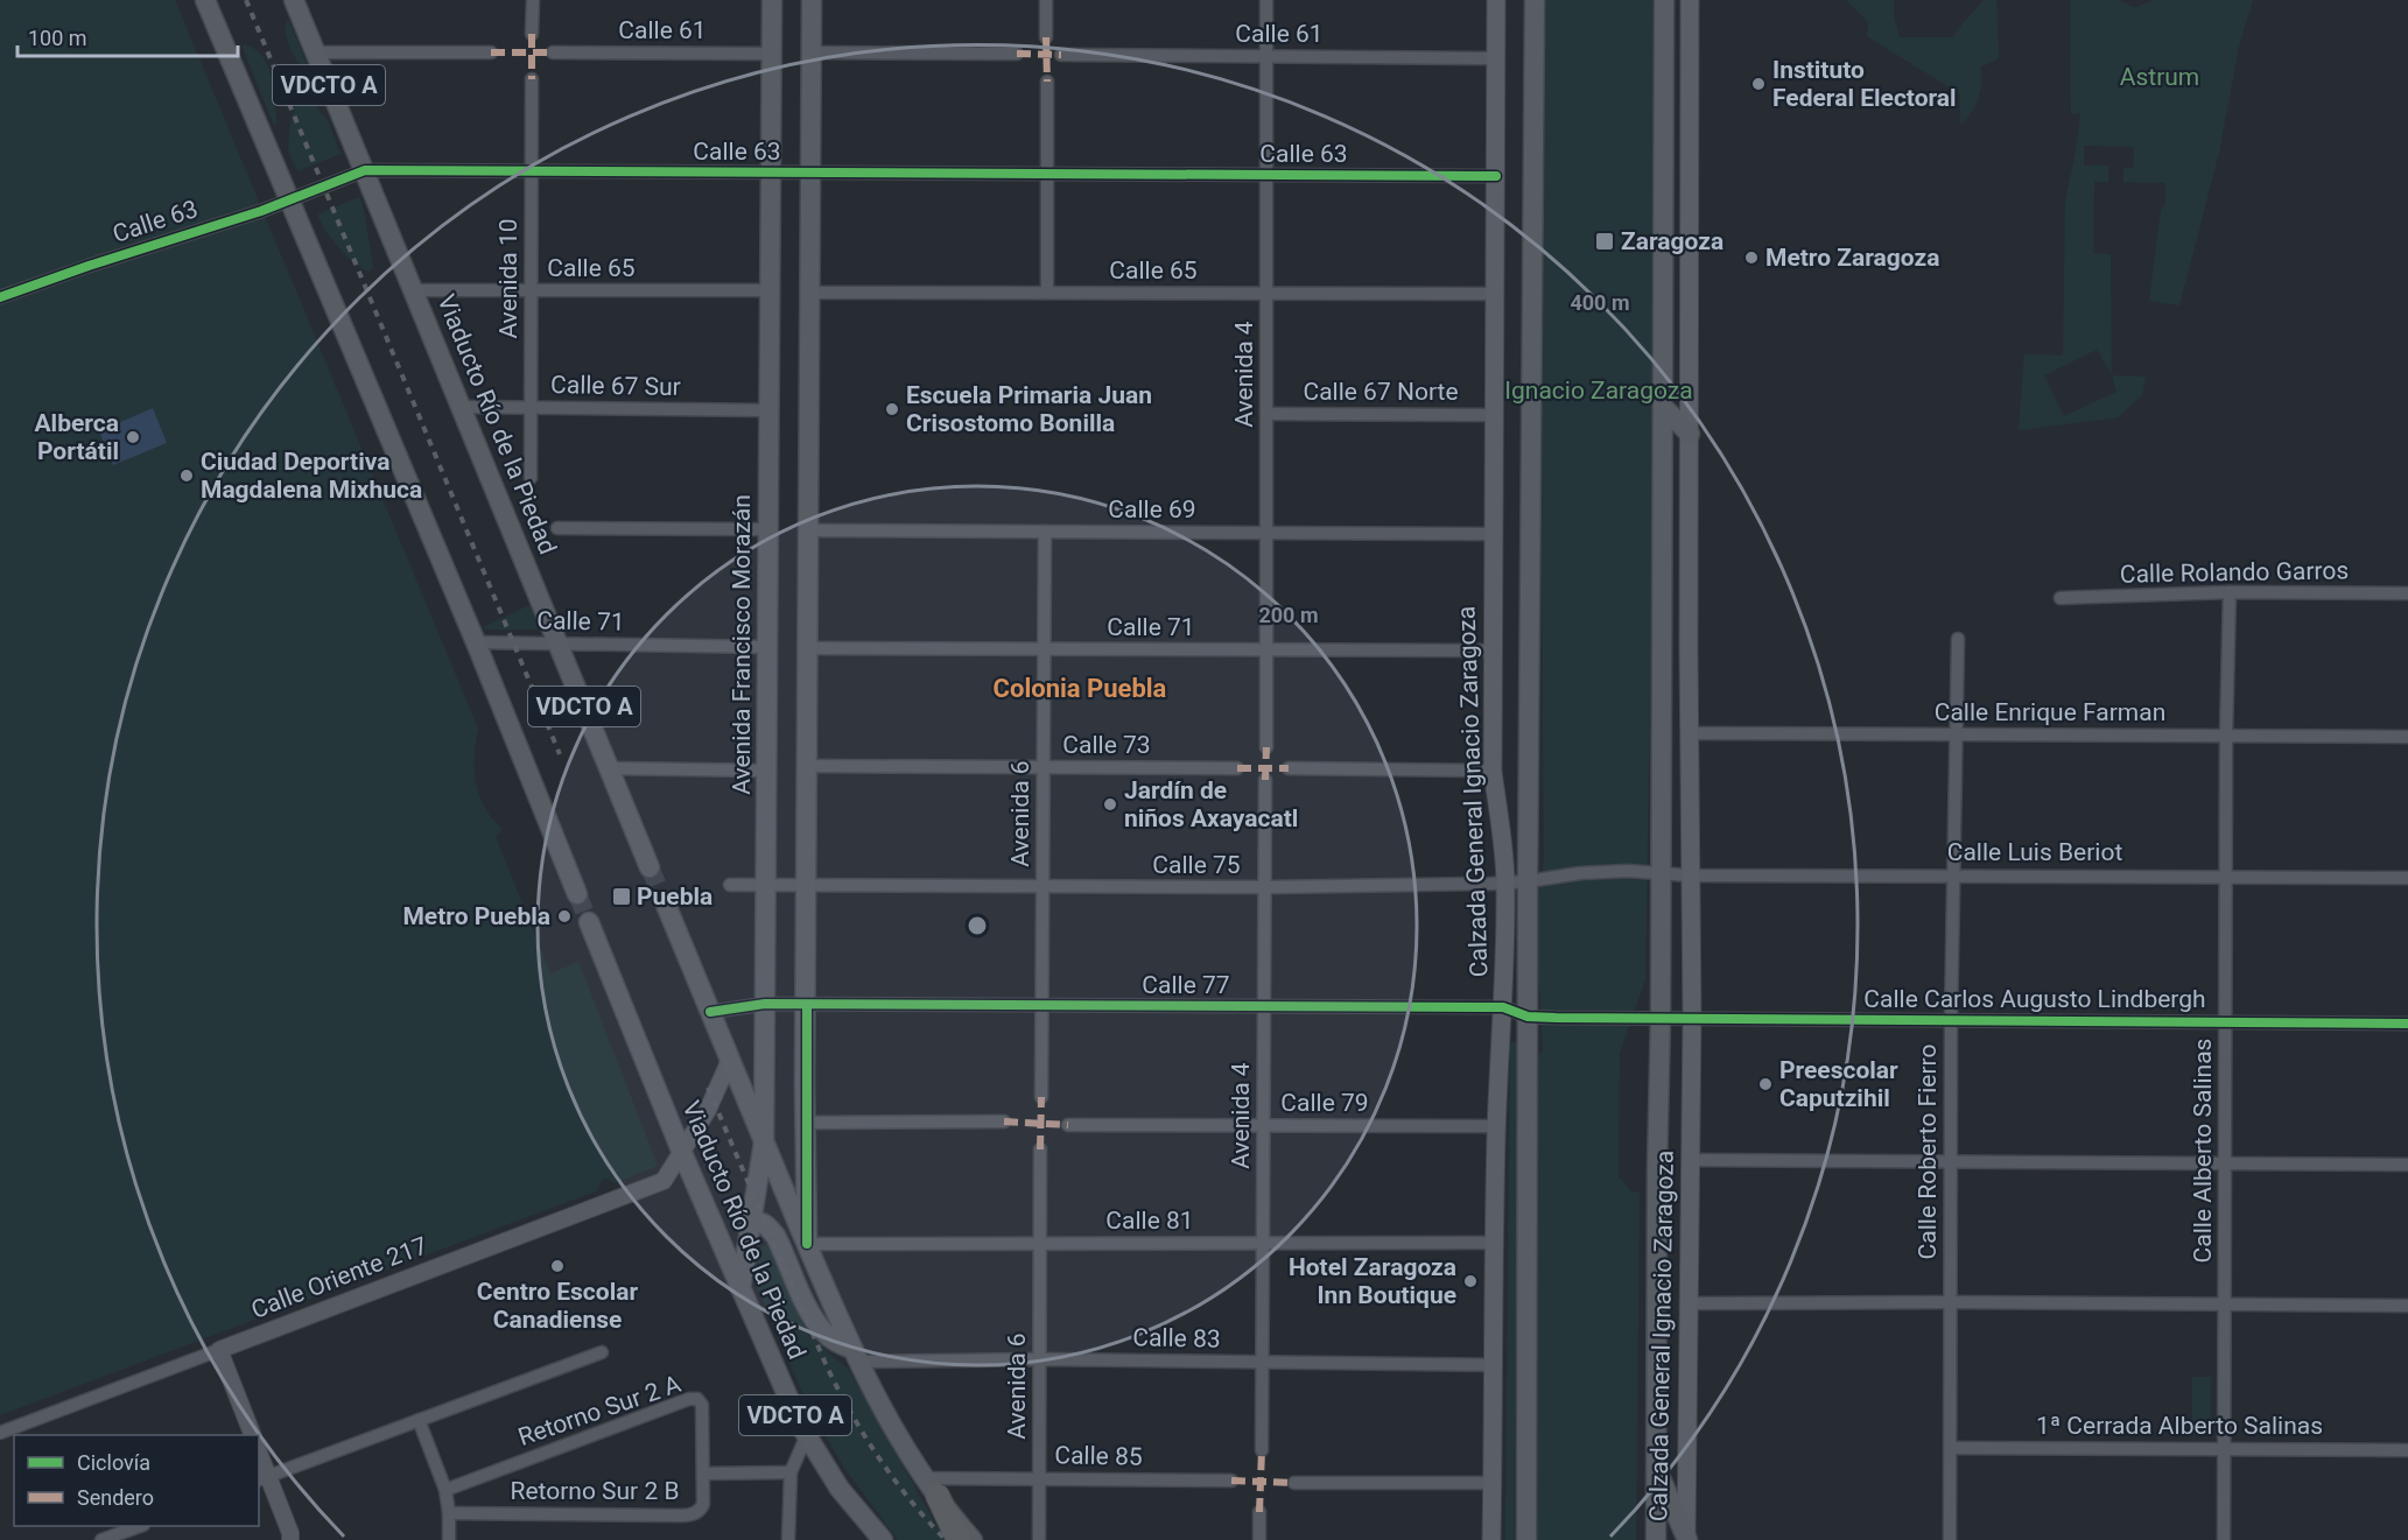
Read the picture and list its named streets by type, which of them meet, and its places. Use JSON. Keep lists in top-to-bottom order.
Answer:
{
  "streets": {
    "main road": [
      "VDCTO A",
      "Viaducto Río de la Piedad",
      "Avenida Francisco Morazán",
      "Calzada General Ignacio Zaragoza"
    ],
    "street": [
      "Calle 61",
      "Calle 63",
      "Calle 65",
      "Avenida 10",
      "Avenida 4",
      "Calle 67 Sur",
      "Calle 67 Norte",
      "Calle 69",
      "Calle Rolando Garros",
      "Calle 71",
      "Calle Enrique Farman",
      "Calle 73",
      "Avenida 6",
      "Calle Luis Beriot",
      "Calle 75",
      "Calle 77",
      "Calle Carlos Augusto Lindbergh",
      "Calle 79",
      "Calle Alberto Salinas",
      "Calle Roberto Fierro",
      "Calle 81",
      "Calle Oriente 217",
      "Calle 83",
      "Retorno Sur 2 A",
      "1ª Cerrada Alberto Salinas",
      "Calle 85",
      "Retorno Sur 2 B"
    ]
  },
  "crossings": [
    ["Calle 61", "Avenida 4"],
    ["Calle 61", "Avenida Francisco Morazán"],
    ["Calle 61", "Calzada General Ignacio Zaragoza"],
    ["VDCTO A", "Calle 63"],
    ["VDCTO A", "Calle 71"],
    ["VDCTO A", "Avenida Francisco Morazán"],
    ["VDCTO A", "Calle 77"],
    ["VDCTO A", "Calle 81"],
    ["VDCTO A", "Calle Oriente 217"],
    ["VDCTO A", "Calle 83"],
    ["VDCTO A", "Calle 85"],
    ["Calle 63", "Avenida 10"],
    ["Calle 63", "Avenida 4"],
    ["Calle 63", "Viaducto Río de la Piedad"],
    ["Calle 63", "Avenida Francisco Morazán"],
    ["Calle 63", "Calzada General Ignacio Zaragoza"],
    ["Calle 65", "Avenida 10"],
    ["Calle 65", "Avenida 4"],
    ["Calle 65", "Viaducto Río de la Piedad"],
    ["Calle 65", "Avenida Francisco Morazán"],
    ["Calle 65", "Calzada General Ignacio Zaragoza"],
    ["Avenida 10", "Calle 67 Sur"],
    ["Avenida 4", "Calle 67 Norte"],
    ["Avenida 4", "Calle 69"],
    ["Avenida 4", "Calle 71"],
    ["Avenida 4", "Calle 75"],
    ["Avenida 4", "Calle 77"],
    ["Avenida 4", "Calle 79"],
    ["Avenida 4", "Calle 81"],
    ["Avenida 4", "Calle 83"],
    ["Calle 67 Sur", "Viaducto Río de la Piedad"],
    ["Calle 67 Sur", "Avenida Francisco Morazán"],
    ["Calle 67 Norte", "Calzada General Ignacio Zaragoza"],
    ["Viaducto Río de la Piedad", "Calle 71"],
    ["Viaducto Río de la Piedad", "Avenida Francisco Morazán"],
    ["Viaducto Río de la Piedad", "Calle Oriente 217"],
    ["Calle 69", "Calzada General Ignacio Zaragoza"],
    ["Calle 69", "Avenida 6"],
    ["Calle Rolando Garros", "Calle Alberto Salinas"],
    ["Calle 71", "Avenida Francisco Morazán"],
    ["Calle 71", "Calzada General Ignacio Zaragoza"],
    ["Calle 71", "Avenida 6"],
    ["Avenida Francisco Morazán", "Calle 75"],
    ["Avenida Francisco Morazán", "Calle 77"],
    ["Calle Enrique Farman", "Calzada General Ignacio Zaragoza"],
    ["Calle Enrique Farman", "Calle Alberto Salinas"],
    ["Calle Enrique Farman", "Calle Roberto Fierro"],
    ["Calle 73", "Avenida 6"],
    ["Calzada General Ignacio Zaragoza", "Calle Luis Beriot"],
    ["Calzada General Ignacio Zaragoza", "Calle 75"],
    ["Calzada General Ignacio Zaragoza", "Calle 77"],
    ["Calzada General Ignacio Zaragoza", "Calle Carlos Augusto Lindbergh"],
    ["Calzada General Ignacio Zaragoza", "Calle 79"],
    ["Calzada General Ignacio Zaragoza", "Calle 81"],
    ["Calzada General Ignacio Zaragoza", "Calle 83"],
    ["Avenida 6", "Calle 75"],
    ["Avenida 6", "Calle 77"],
    ["Avenida 6", "Calle 81"],
    ["Avenida 6", "Calle 83"],
    ["Avenida 6", "Calle 85"],
    ["Calle Luis Beriot", "Calle 75"],
    ["Calle Luis Beriot", "Calle Alberto Salinas"],
    ["Calle Luis Beriot", "Calle Roberto Fierro"],
    ["Calle 77", "Calle Carlos Augusto Lindbergh"],
    ["Calle Carlos Augusto Lindbergh", "Calle Alberto Salinas"],
    ["Calle Carlos Augusto Lindbergh", "Calle Roberto Fierro"],
    ["Calle Alberto Salinas", "1ª Cerrada Alberto Salinas"],
    ["Calle Roberto Fierro", "1ª Cerrada Alberto Salinas"],
    ["Retorno Sur 2 A", "Retorno Sur 2 B"]
  ],
  "districts": ["Colonia Puebla"],
  "parks": ["Astrum", "Ignacio Zaragoza"],
  "places": {
    "other": [
      "Instituto Federal Electoral",
      "Metro Zaragoza",
      "Escuela Primaria Juan Crisostomo Bonilla",
      "Alberca Portátil",
      "Ciudad Deportiva Magdalena Mixhuca",
      "Jardín de niños Axayacatl",
      "Metro Puebla",
      "Preescolar Caputzihil",
      "Centro Escolar Canadiense",
      "Hotel Zaragoza Inn Boutique"
    ],
    "transit": ["Zaragoza", "Puebla"]
  },
  "legend": ["Ciclovía", "Sendero"],
  "scale_bar": "100 m",
  "rings": ["400 m", "200 m"]
}
